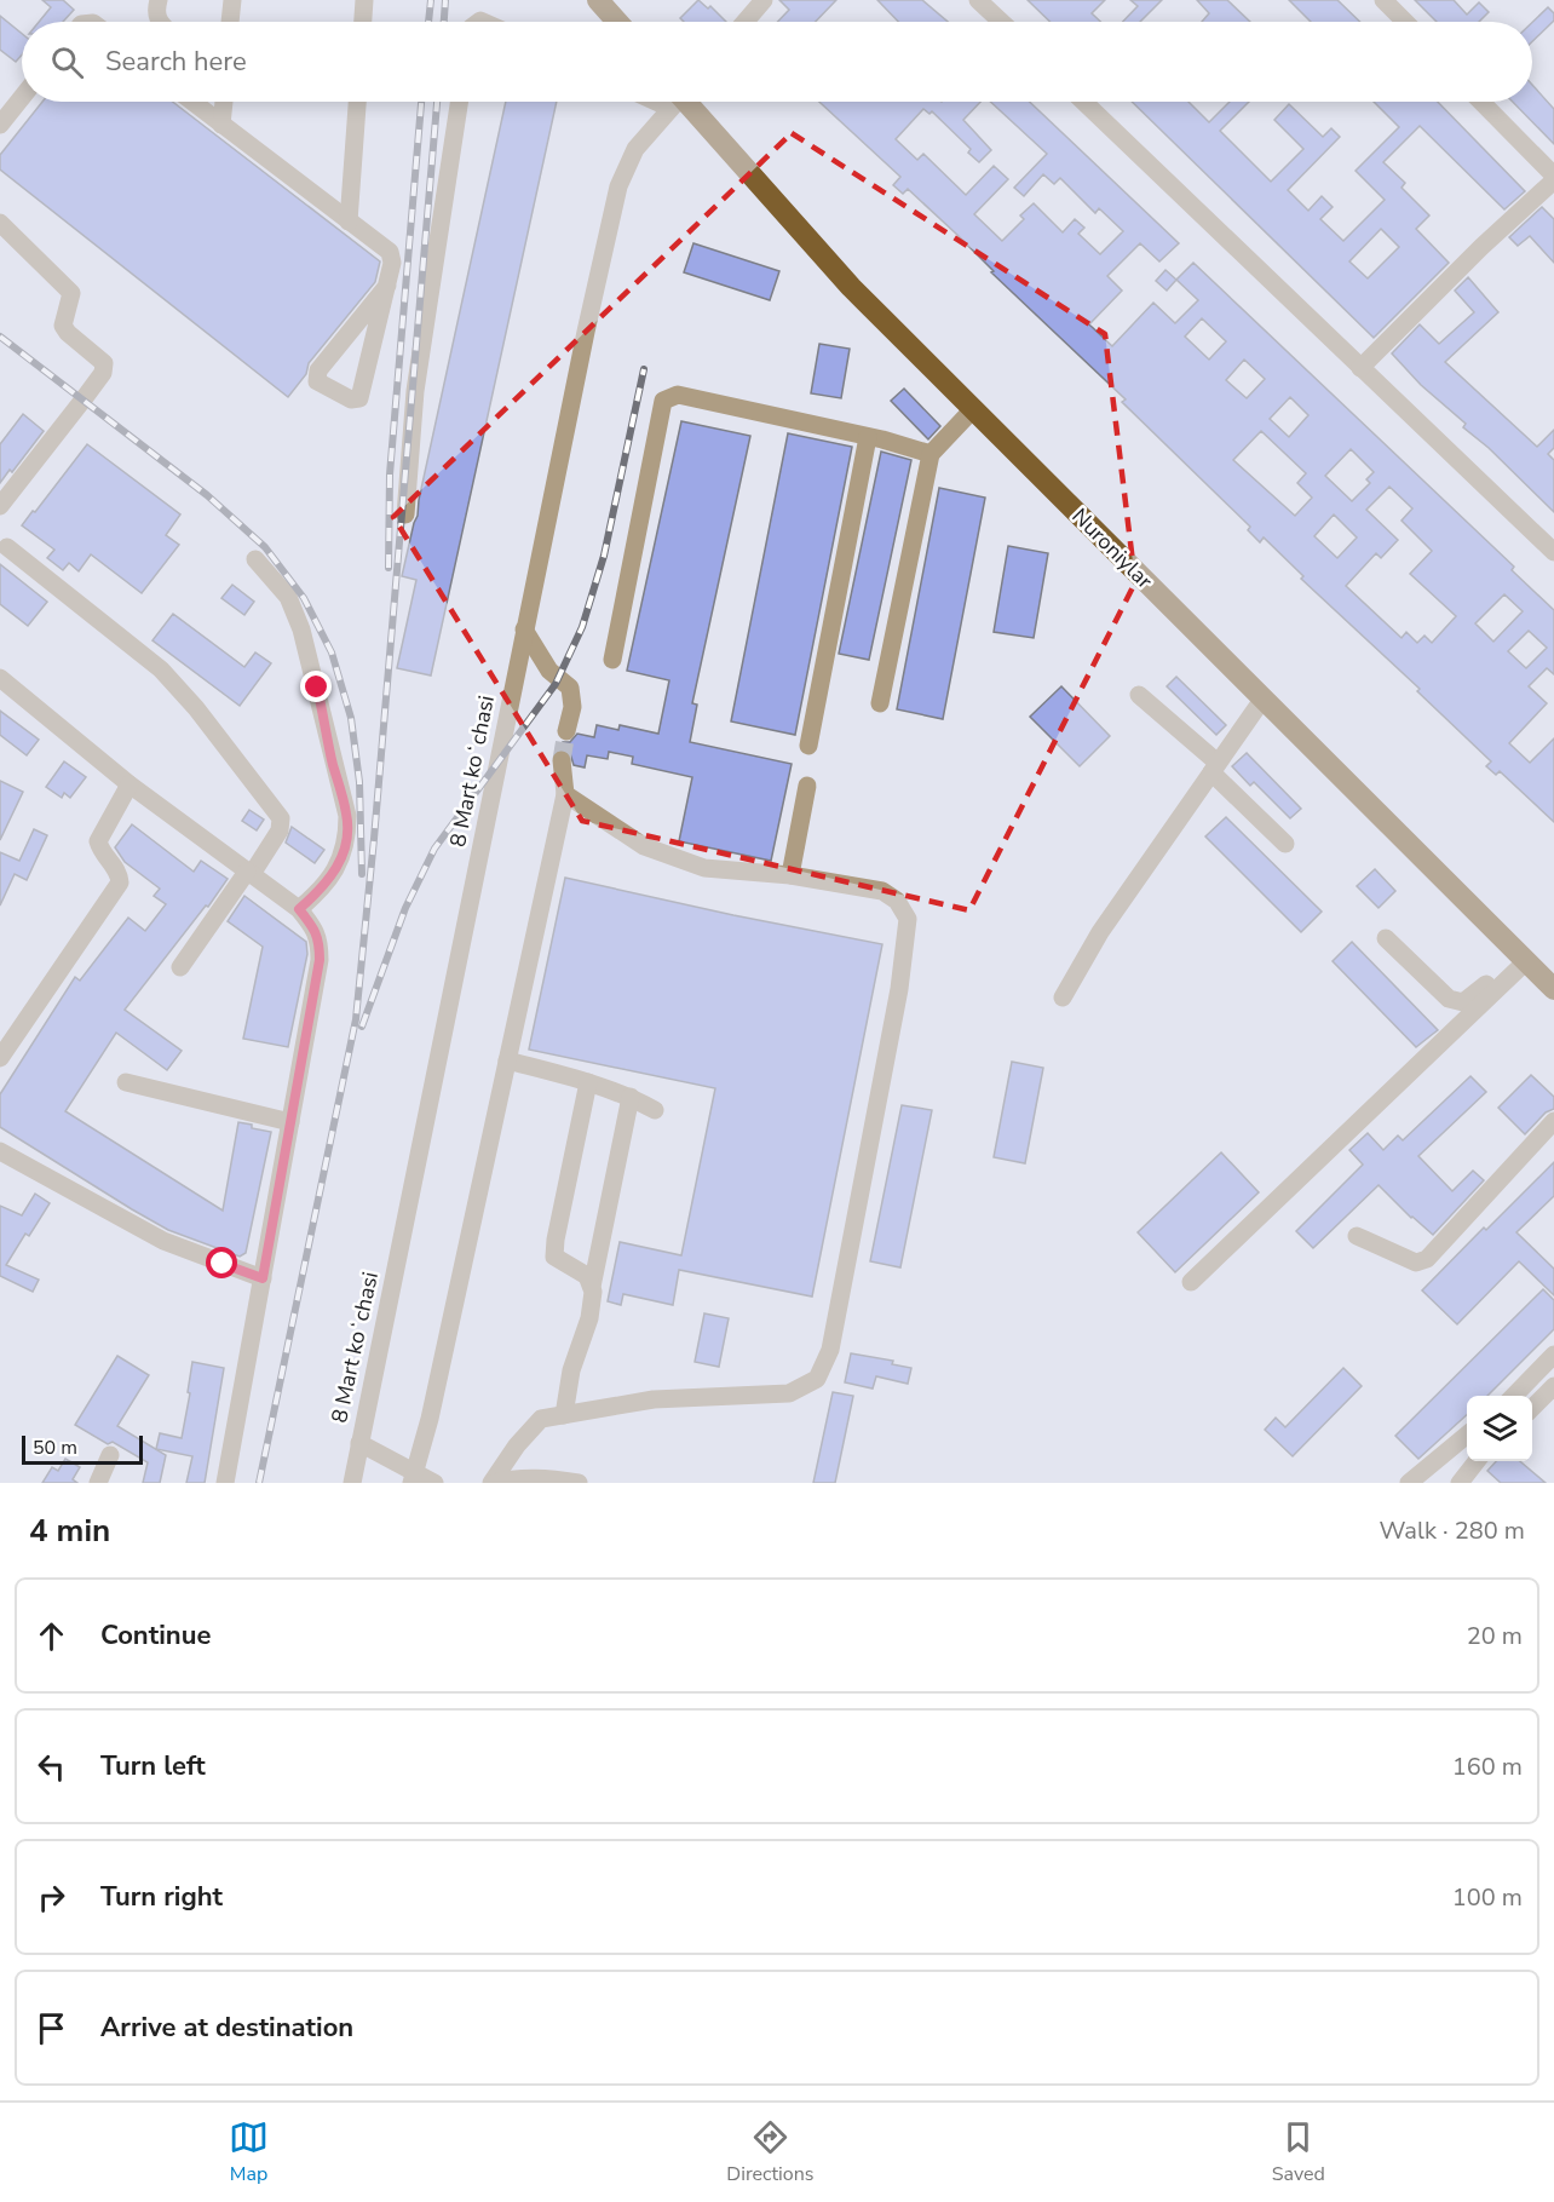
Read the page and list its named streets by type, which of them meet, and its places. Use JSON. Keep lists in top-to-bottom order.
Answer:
{
  "streets": {
    "main road": ["Nuroniylar"],
    "street": ["8 Mart koʻchasi"]
  },
  "scale_bar": "50 m",
  "page": {
    "search": "Search here",
    "scale": "50 m",
    "heading": ["4 min", "Walk · 280 m"],
    "list": [
      ["Continue", "20 m"],
      ["Turn left", "160 m"],
      ["Turn right", "100 m"],
      "Arrive at destination"
    ],
    "nav": ["Map", "Directions", "Saved"]
  }
}
